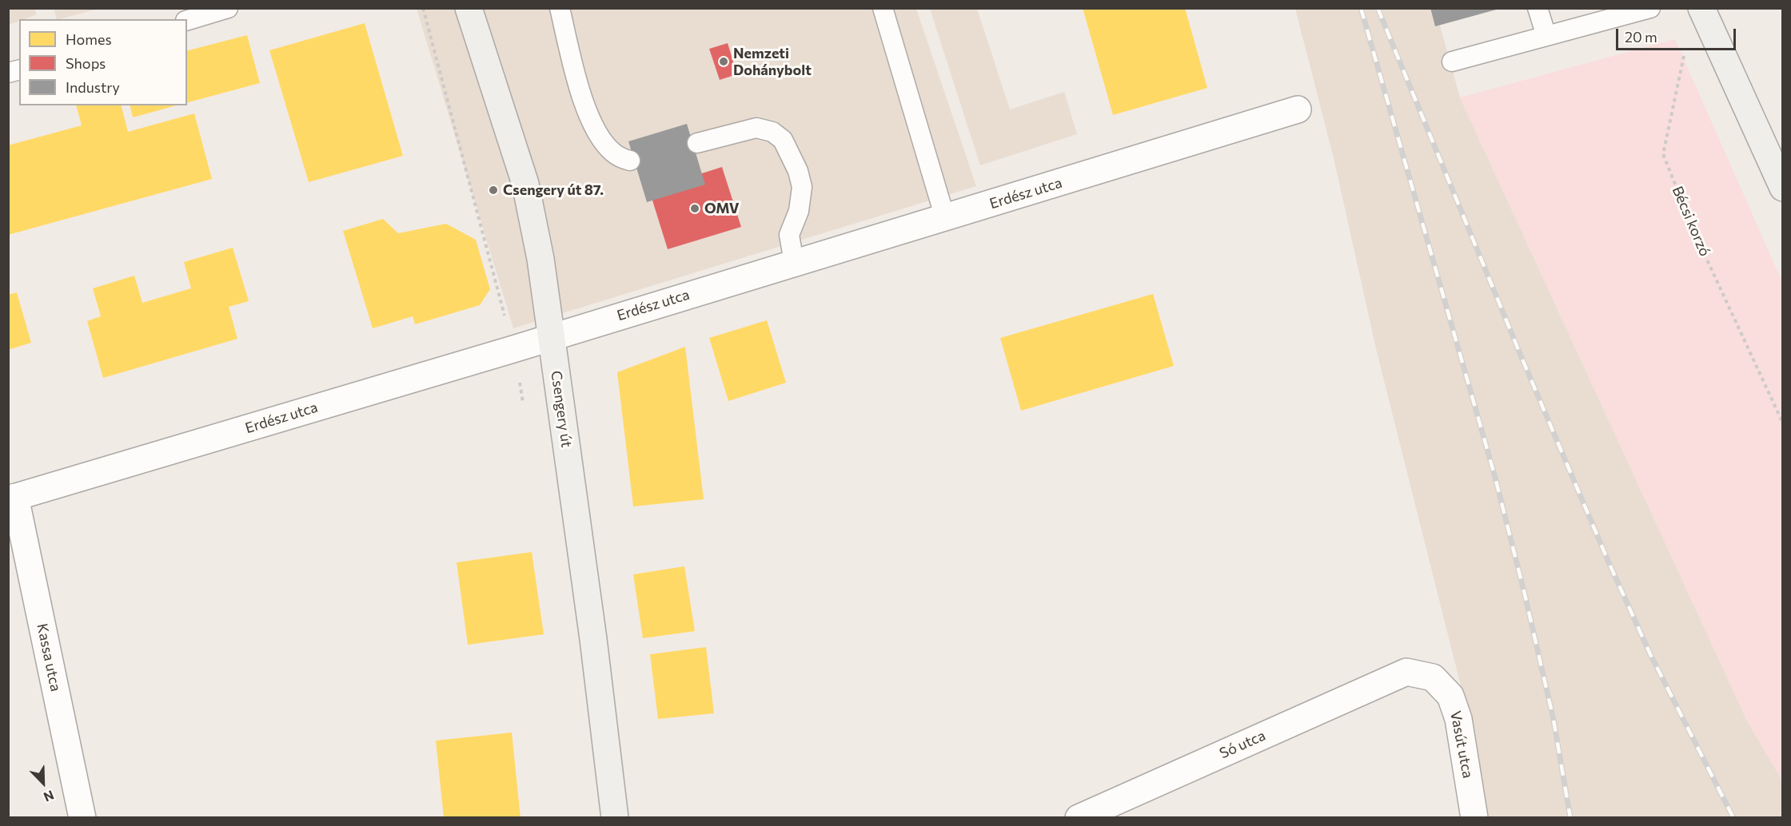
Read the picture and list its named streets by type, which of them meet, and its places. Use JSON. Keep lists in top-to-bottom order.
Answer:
{
  "streets": {
    "main road": ["Csengery út"],
    "street": [
      "Erdész utca",
      "Kassa utca",
      "Só utca",
      "Vasút utca"
    ],
    "path": ["Bécsi korzó"]
  },
  "crossings": [
    ["Erdész utca", "Csengery út"],
    ["Erdész utca", "Kassa utca"],
    ["Só utca", "Vasút utca"]
  ],
  "places": ["Nemzeti Dohánybolt", "Csengery út 87.", "OMV"],
  "legend": ["Homes", "Shops", "Industry"],
  "scale_bar": "20 m",
  "north": "bottom right"
}
